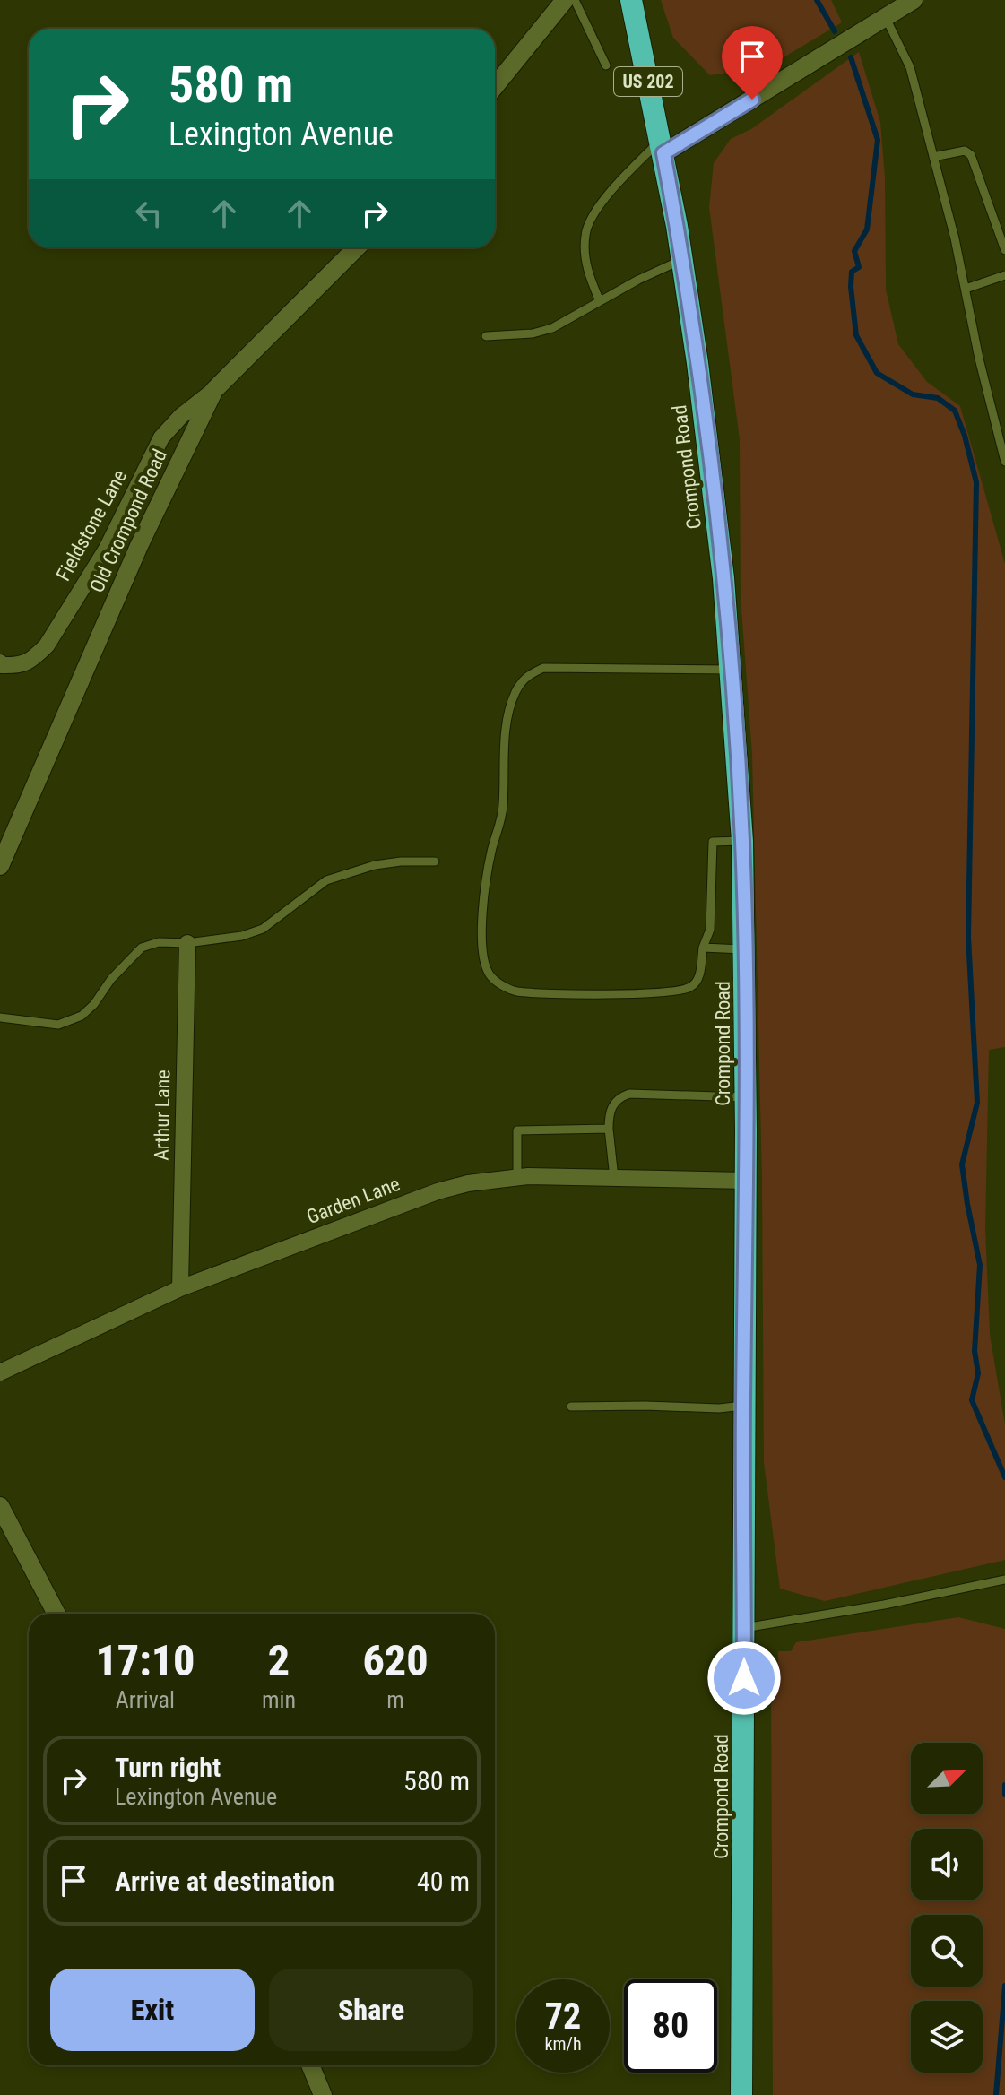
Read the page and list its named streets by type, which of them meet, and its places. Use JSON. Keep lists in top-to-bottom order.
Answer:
{
  "streets": {
    "highway": ["US 202", "Crompond Road"],
    "street": [
      "Old Crompond Road",
      "Fieldstone Lane",
      "Arthur Lane",
      "Garden Lane"
    ]
  },
  "crossings": [
    ["Crompond Road", "Garden Lane"],
    ["Old Crompond Road", "Fieldstone Lane"],
    ["Arthur Lane", "Garden Lane"]
  ],
  "north": "top right",
  "page": {
    "turn": ["580 m", "Lexington Avenue"],
    "eta": [
      "17:10",
      "Arrival",
      "2",
      "min",
      "620",
      "m"
    ],
    "list": [
      {
        "name": "Turn right",
        "note": "Lexington Avenue",
        "value": "580 m"
      },
      {
        "name": "Arrive at destination",
        "value": "40 m"
      }
    ],
    "buttons": ["Exit", "Share"],
    "speed": "72 km/h",
    "limit": "80"
  }
}
